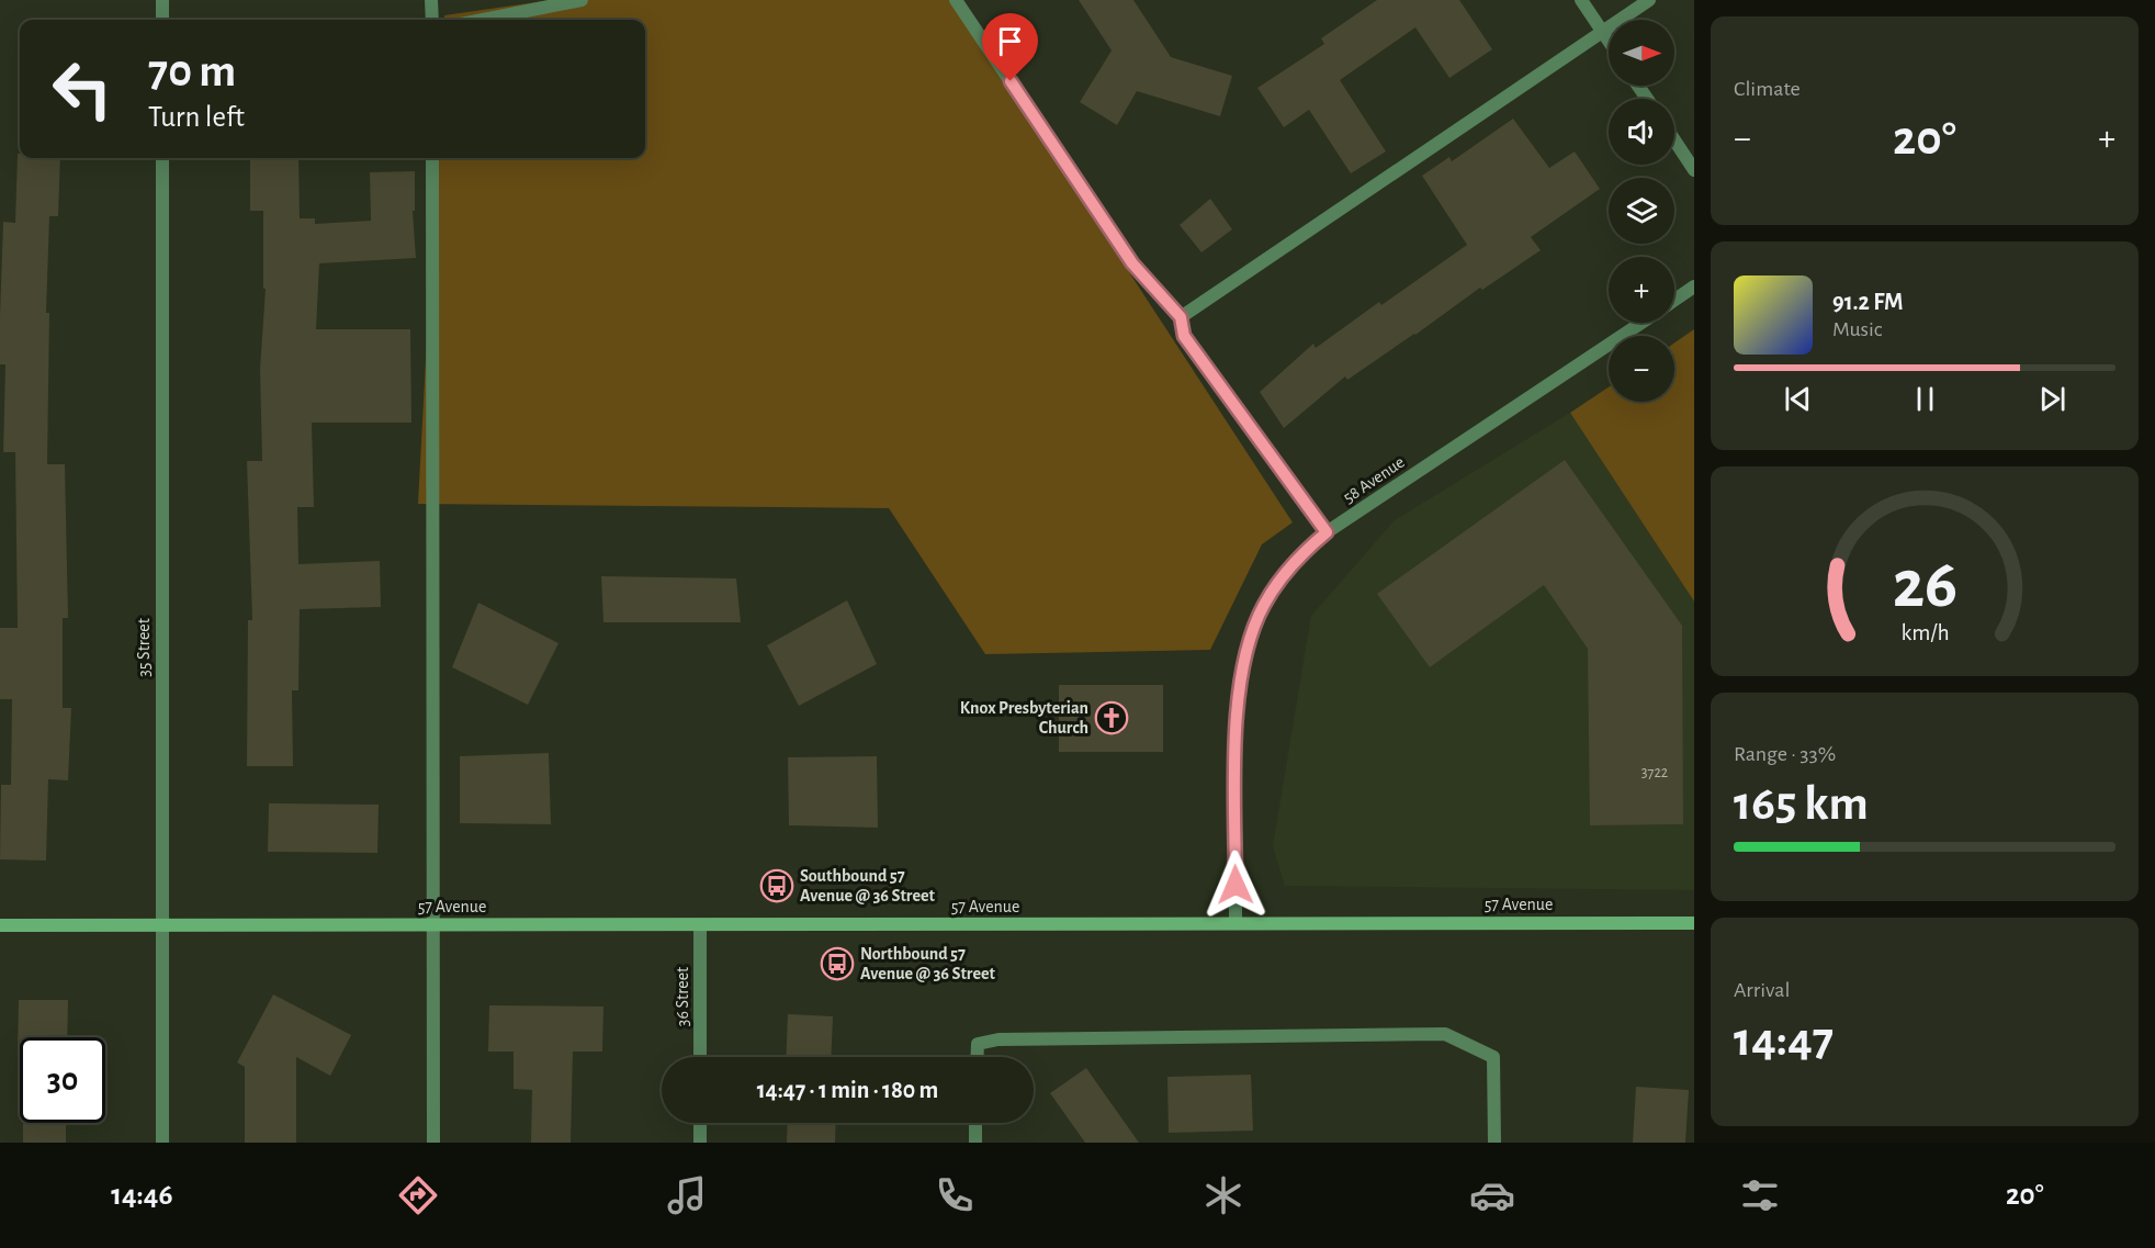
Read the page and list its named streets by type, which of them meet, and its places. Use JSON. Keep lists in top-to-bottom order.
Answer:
{
  "streets": {
    "street": [
      "58 Avenue",
      "35 Street",
      "57 Avenue",
      "36 Street"
    ]
  },
  "crossings": [
    ["58 Avenue", "57 Avenue"],
    ["35 Street", "57 Avenue"],
    ["57 Avenue", "36 Street"]
  ],
  "places": {
    "church": ["Knox Presbyterian Church"],
    "bus stop": ["Southbound 57 Avenue @ 36 Street", "Northbound 57 Avenue @ 36 Street"]
  },
  "house_numbers": ["3722"],
  "north": "right",
  "page": {
    "tile": [
      "Climate",
      ["Range · 33%", "165 km"],
      ["Arrival", "14:47"]
    ],
    "map_buttons": ["+", "−"],
    "turn": ["70 m", "Turn left"],
    "heat": ["−", "20°", "+"],
    "song": ["91.2 FM", "Music"],
    "limit": "30",
    "trip": "14:47 · 1 min · 180 m",
    "tabs": ["14:46", "20°"],
    "gauge": ["26", "km/h"]
  }
}
